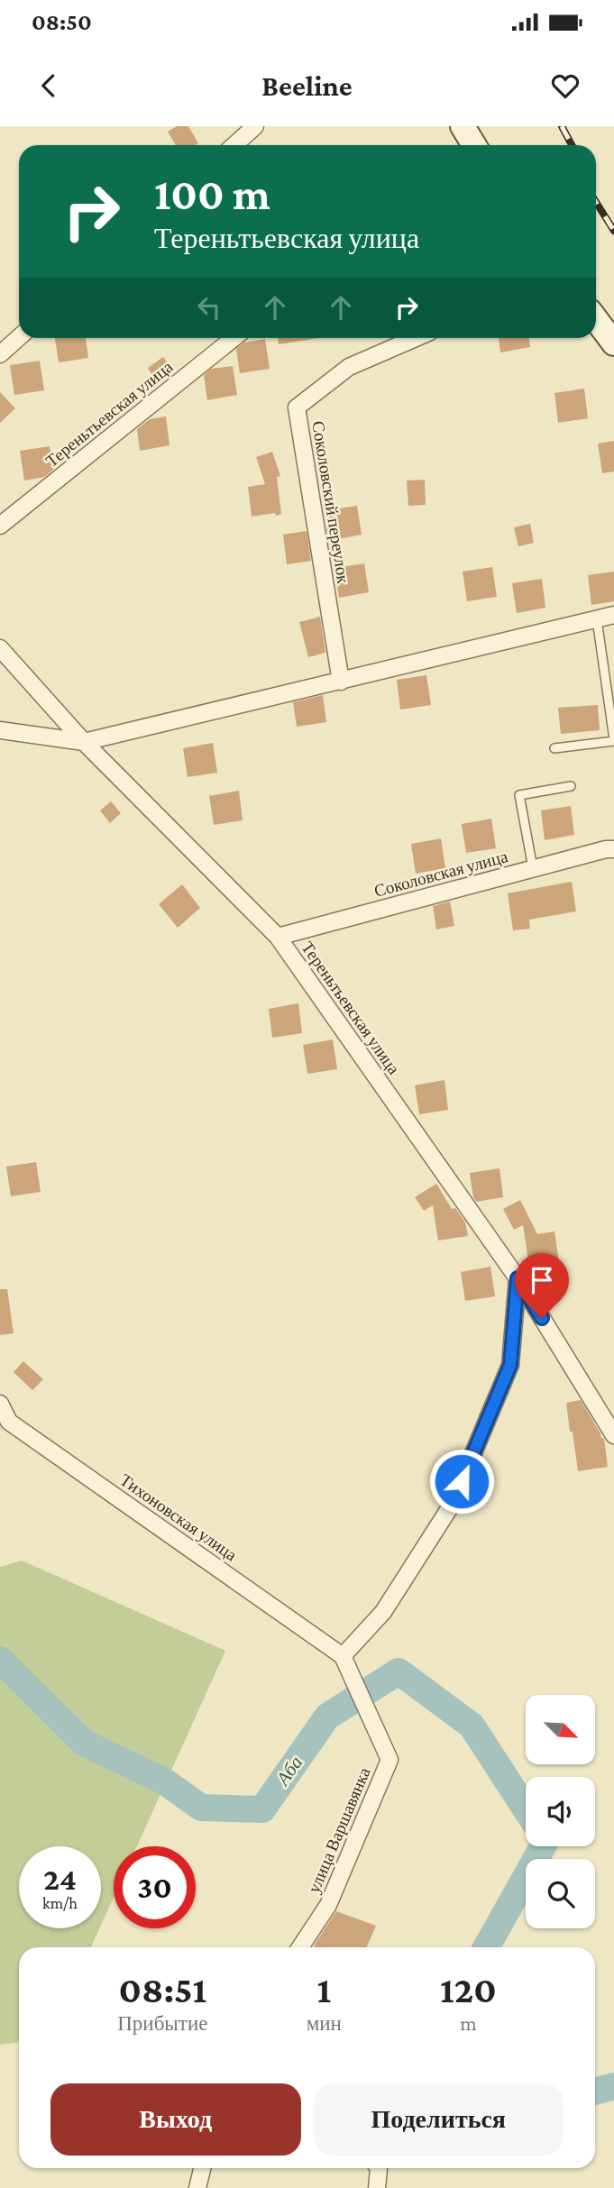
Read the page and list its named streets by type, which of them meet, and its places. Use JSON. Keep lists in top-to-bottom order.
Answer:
{
  "streets": {
    "street": [
      "Тереньтьевская улица",
      "Соколовский переулок",
      "Соколовская улица",
      "Тихоновская улица",
      "улица Варшавянка"
    ]
  },
  "crossings": [
    ["Тереньтьевская улица", "Соколовская улица"],
    ["Тихоновская улица", "улица Варшавянка"]
  ],
  "water": ["Аба"],
  "north": "bottom right",
  "page": {
    "status": "08:50",
    "header": "Beeline",
    "turn": ["100 m", "Тереньтьевская улица"],
    "speed": "24 km/h",
    "limit": "30",
    "eta": [
      "08:51",
      "Прибытие",
      "1",
      "мин",
      "120",
      "m"
    ],
    "buttons": ["Выход", "Поделиться"]
  }
}
